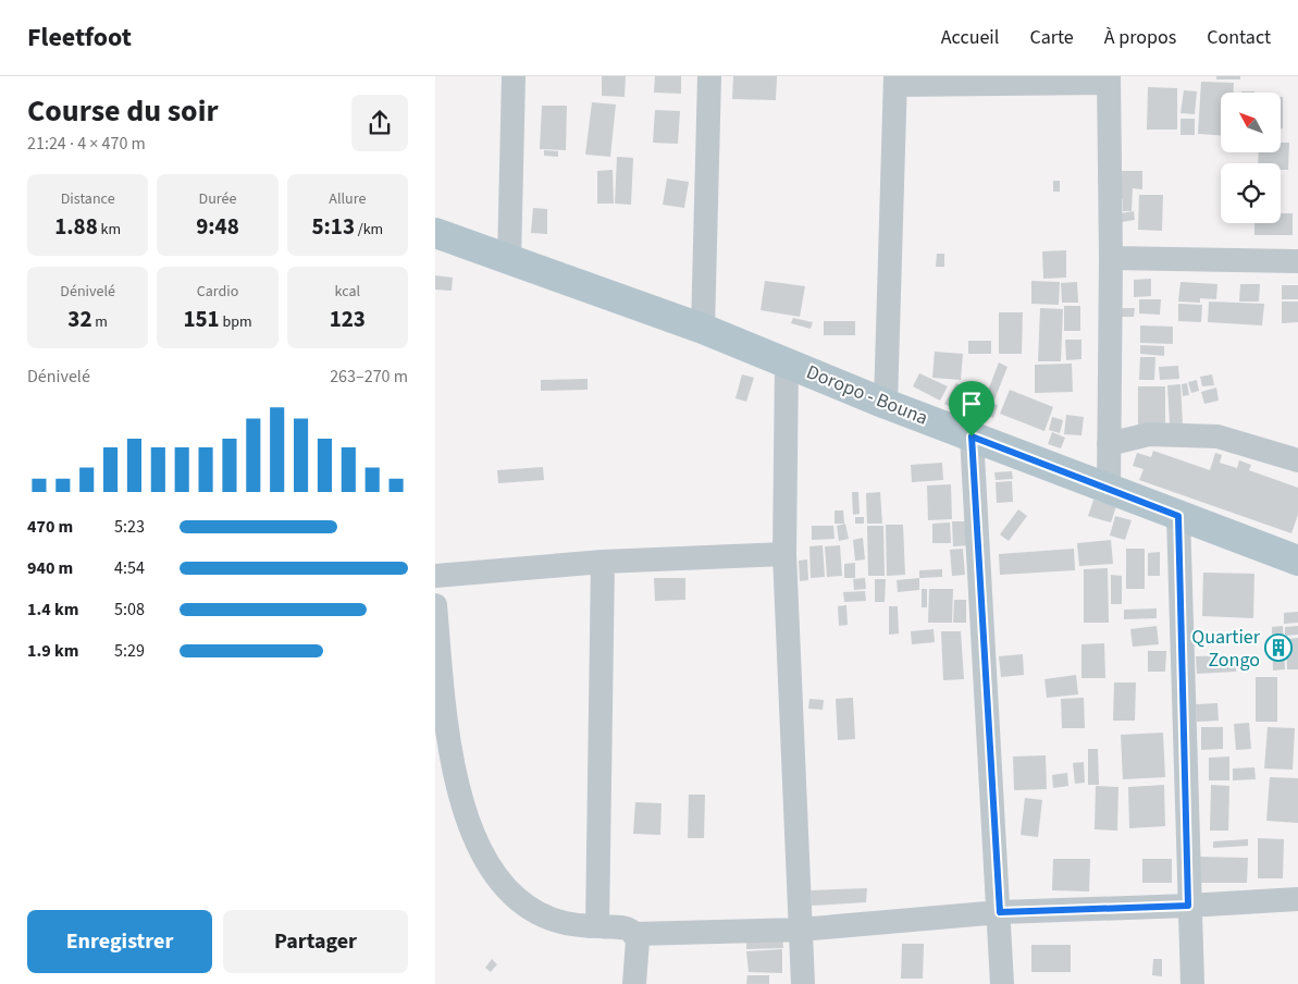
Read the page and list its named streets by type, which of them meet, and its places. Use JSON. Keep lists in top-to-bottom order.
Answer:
{
  "streets": {
    "main road": ["Doropo - Bouna"]
  },
  "places": {
    "building": ["Quartier Zongo"]
  },
  "north": "top left",
  "page": {
    "header": "Fleetfoot",
    "nav": [
      "Accueil",
      "Carte",
      "À propos",
      "Contact"
    ],
    "heading": ["Course du soir", "21:24 · 4 × 470 m"],
    "stats": [
      ["Distance", "1.88 km"],
      ["Durée", "9:48"],
      ["Allure", "5:13 /km"],
      ["Dénivelé", "32 m"],
      ["Cardio", "151 bpm"],
      ["kcal", "123"]
    ],
    "chart": ["Dénivelé", "263–270 m"],
    "list": [
      {
        "name": "470 m",
        "note": "5:23"
      },
      {
        "name": "940 m",
        "note": "4:54"
      },
      {
        "name": "1.4 km",
        "note": "5:08"
      },
      {
        "name": "1.9 km",
        "note": "5:29"
      }
    ],
    "buttons": ["Enregistrer", "Partager"]
  }
}
